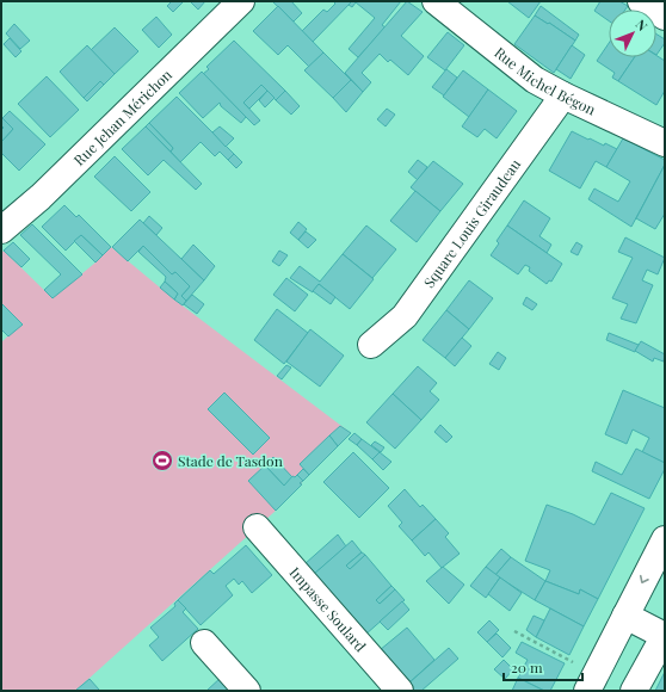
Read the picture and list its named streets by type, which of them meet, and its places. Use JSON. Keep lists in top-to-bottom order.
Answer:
{
  "streets": {
    "street": [
      "Rue Michel Bégon",
      "Rue Jehan Mérichon",
      "Square Louis Giraudeau",
      "Impasse Soulard"
    ]
  },
  "crossings": [
    ["Rue Michel Bégon", "Square Louis Giraudeau"]
  ],
  "places": {
    "sports": ["Stade de Tasdon"]
  },
  "scale_bar": "20 m",
  "north": "top right"
}
